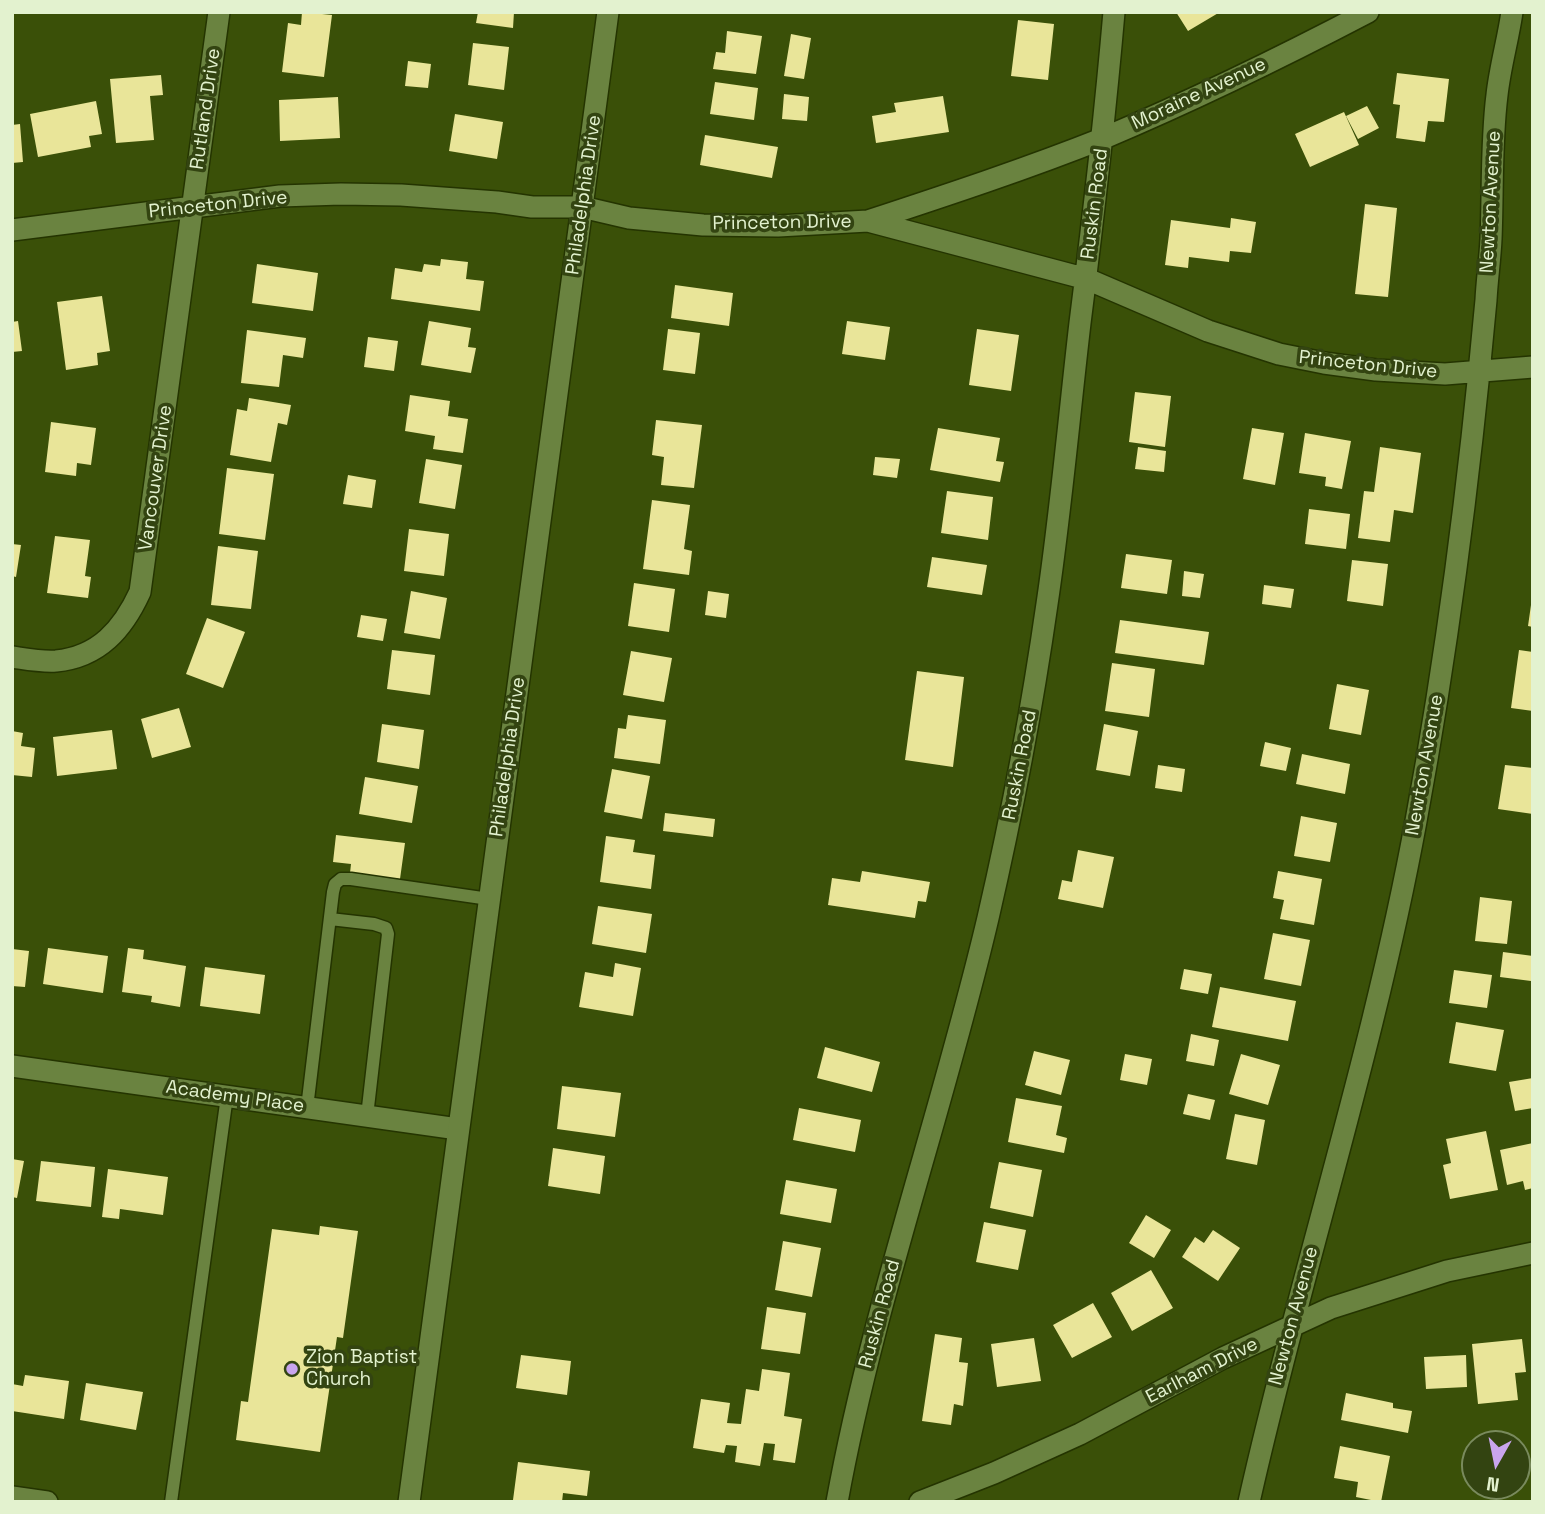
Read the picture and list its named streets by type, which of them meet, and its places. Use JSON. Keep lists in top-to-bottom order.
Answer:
{
  "streets": {
    "street": [
      "Moraine Avenue",
      "Rutland Drive",
      "Philadelphia Drive",
      "Newton Avenue",
      "Ruskin Road",
      "Princeton Drive",
      "Vancouver Drive",
      "Academy Place",
      "Earlham Drive"
    ]
  },
  "crossings": [
    ["Moraine Avenue", "Ruskin Road"],
    ["Moraine Avenue", "Princeton Drive"],
    ["Rutland Drive", "Princeton Drive"],
    ["Rutland Drive", "Vancouver Drive"],
    ["Philadelphia Drive", "Princeton Drive"],
    ["Philadelphia Drive", "Academy Place"],
    ["Newton Avenue", "Princeton Drive"],
    ["Newton Avenue", "Earlham Drive"],
    ["Ruskin Road", "Princeton Drive"],
    ["Princeton Drive", "Vancouver Drive"]
  ],
  "places": ["Zion Baptist Church"],
  "north": "bottom"
}
